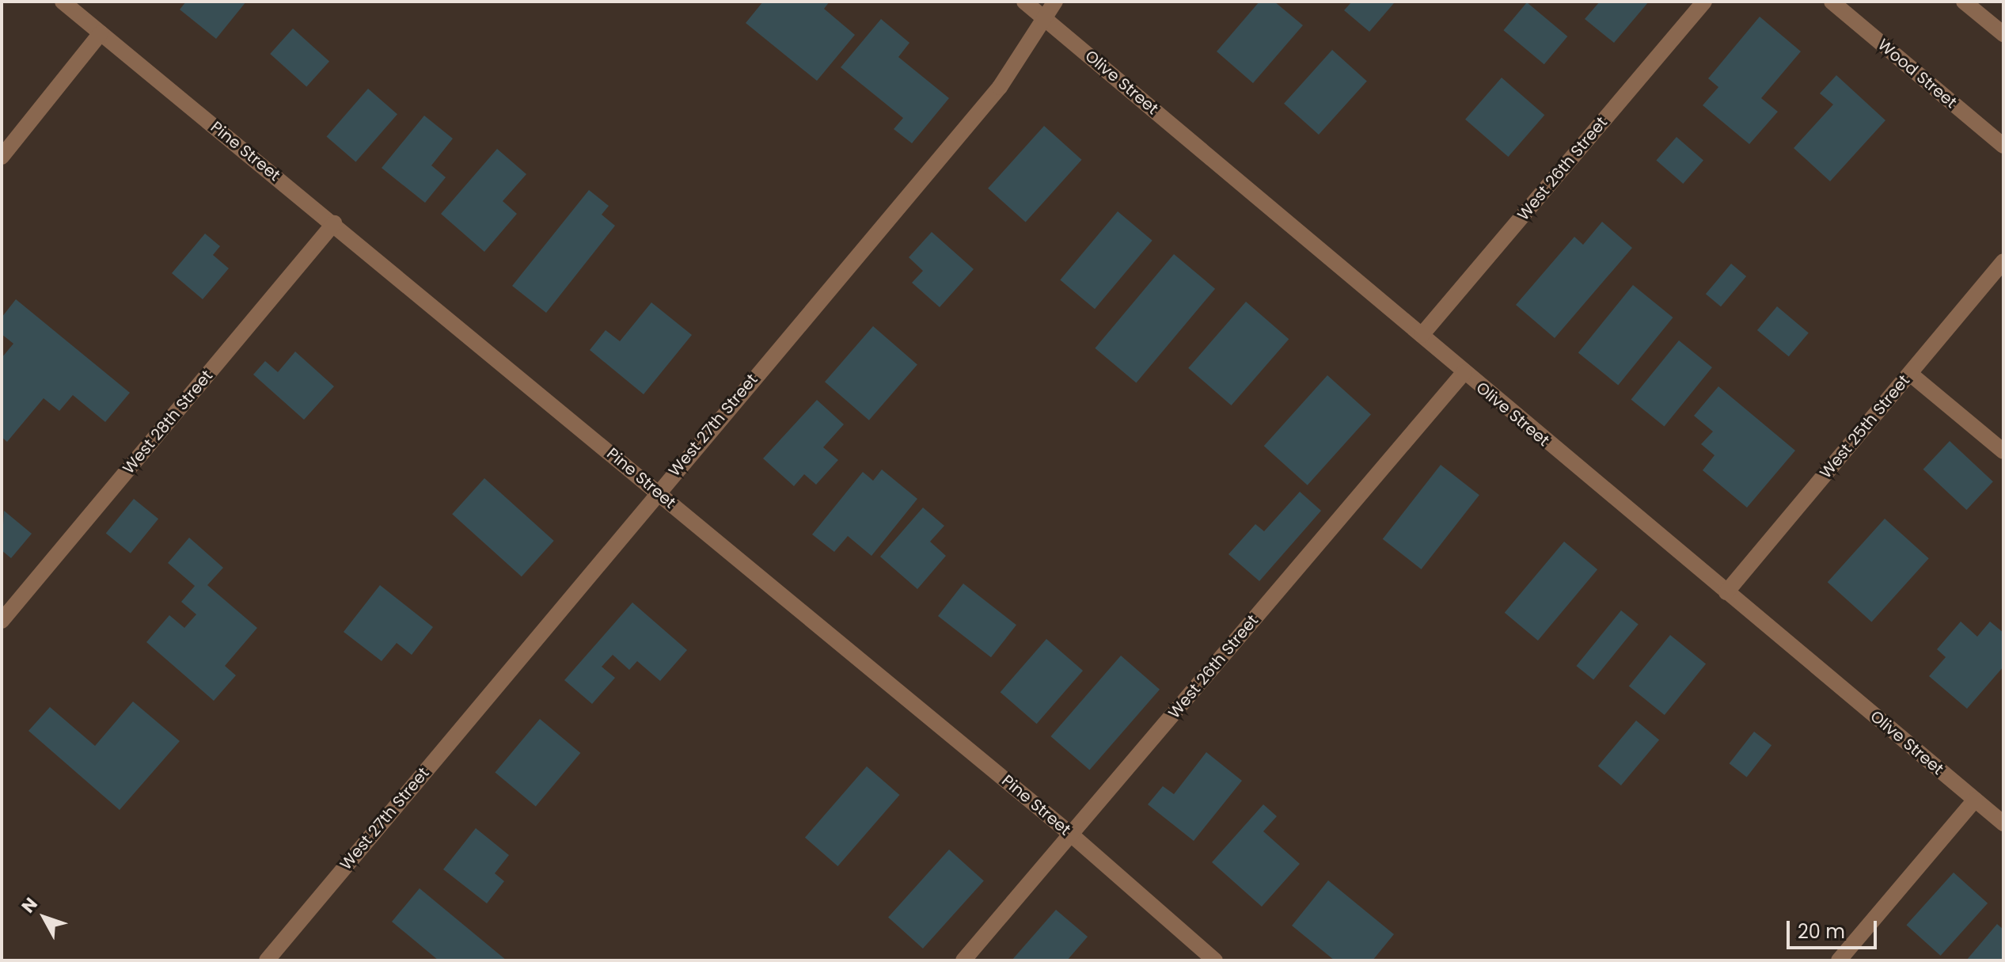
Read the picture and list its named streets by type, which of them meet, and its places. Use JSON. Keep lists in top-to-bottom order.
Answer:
{
  "streets": {
    "street": [
      "Wood Street",
      "Olive Street",
      "Pine Street",
      "West 26th Street",
      "West 28th Street",
      "West 27th Street",
      "West 25th Street"
    ]
  },
  "crossings": [
    ["Olive Street", "West 26th Street"],
    ["Olive Street", "West 27th Street"],
    ["Olive Street", "West 25th Street"],
    ["Pine Street", "West 26th Street"],
    ["Pine Street", "West 28th Street"],
    ["Pine Street", "West 27th Street"]
  ],
  "scale_bar": "20 m",
  "north": "top left"
}
